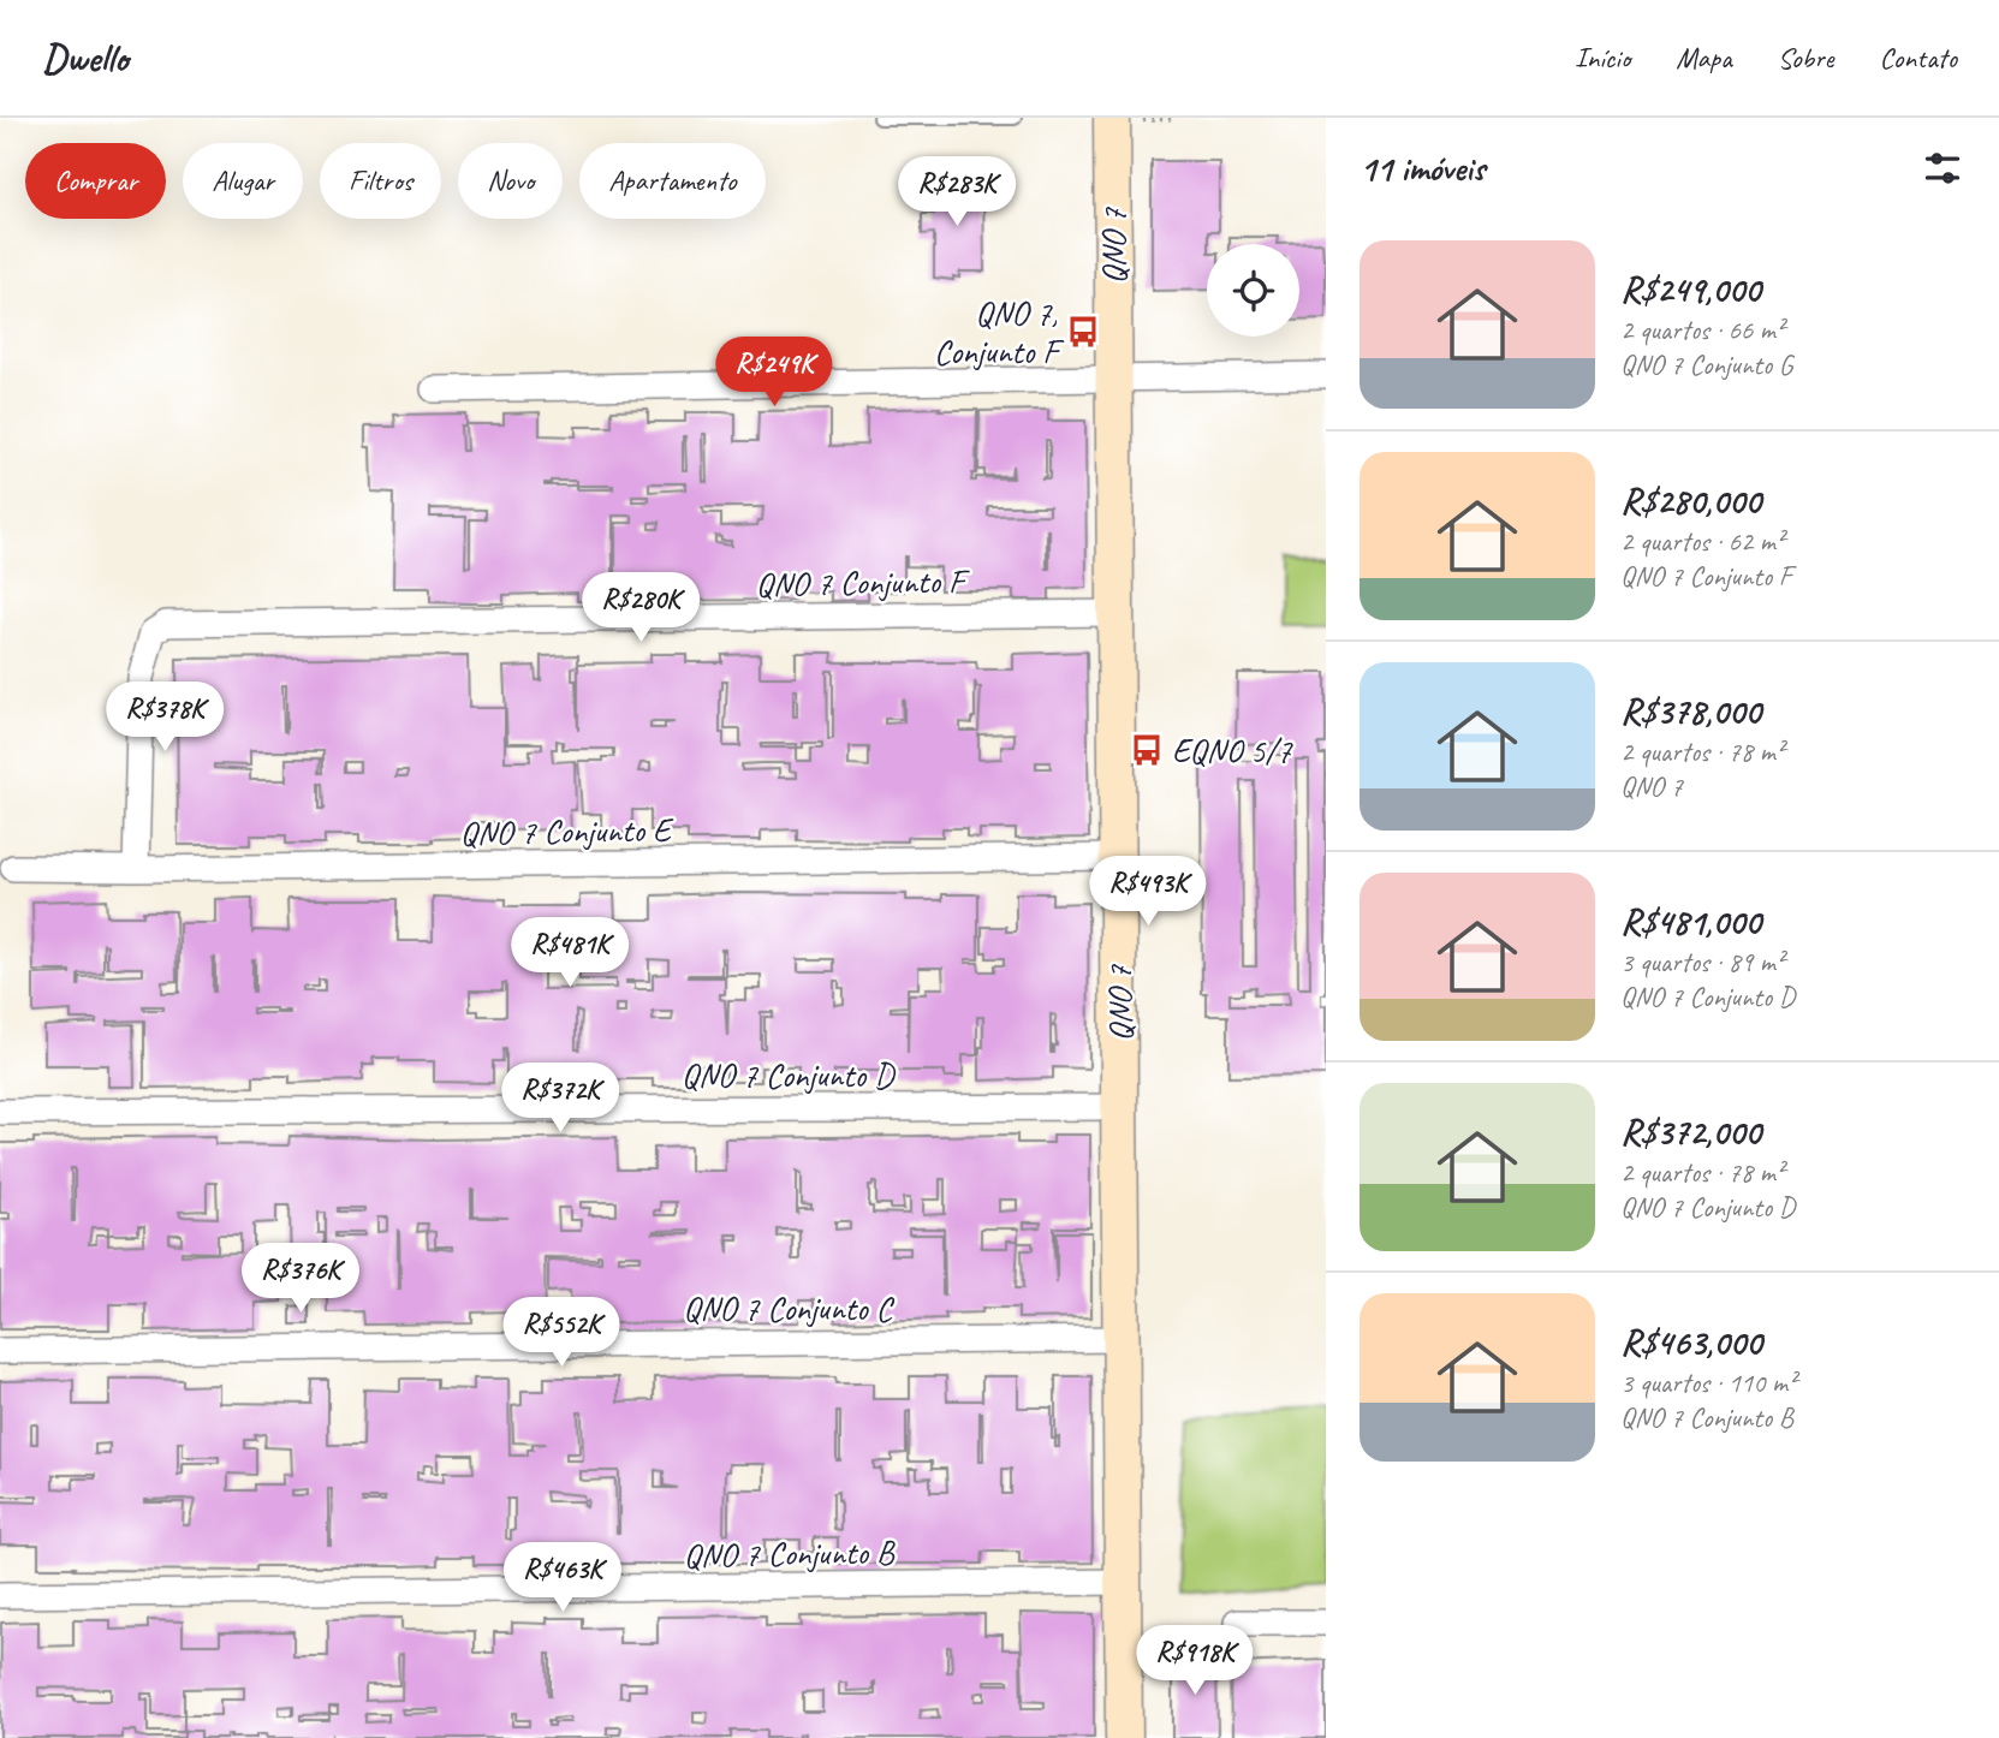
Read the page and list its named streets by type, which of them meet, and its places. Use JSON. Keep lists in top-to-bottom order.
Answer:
{
  "streets": {
    "main road": ["QNO 7"],
    "street": [
      "QNO 7 Conjunto F",
      "QNO 7 Conjunto E",
      "QNO 7 Conjunto D",
      "QNO 7 Conjunto C",
      "QNO 7 Conjunto B"
    ]
  },
  "crossings": [
    ["QNO 7", "QNO 7 Conjunto F"],
    ["QNO 7", "QNO 7 Conjunto E"],
    ["QNO 7", "QNO 7 Conjunto D"],
    ["QNO 7", "QNO 7 Conjunto C"],
    ["QNO 7", "QNO 7 Conjunto B"],
    ["QNO 7 Conjunto F", "QNO 7 Conjunto E"]
  ],
  "places": {
    "bus stop": ["QNO 7, Conjunto F", "EQNO 5/7"]
  },
  "page": {
    "header": "Dwello",
    "nav": [
      "Início",
      "Mapa",
      "Sobre",
      "Contato"
    ],
    "heading": "11 imóveis",
    "chip": [
      "Comprar",
      "Alugar",
      "Filtros",
      "Novo",
      "Apartamento"
    ],
    "price": [
      "R$283K",
      "R$249K",
      "R$280K",
      "R$378K",
      "R$493K",
      "R$481K",
      "R$372K",
      "R$376K",
      "R$552K",
      "R$463K",
      "R$918K"
    ],
    "list": [
      {
        "name": "R$249,000",
        "note": "2 quartos · 66 m² · QNO 7 Conjunto G"
      },
      {
        "name": "R$280,000",
        "note": "2 quartos · 62 m² · QNO 7 Conjunto F"
      },
      {
        "name": "R$378,000",
        "note": "2 quartos · 78 m² · QNO 7"
      },
      {
        "name": "R$481,000",
        "note": "3 quartos · 89 m² · QNO 7 Conjunto D"
      },
      {
        "name": "R$372,000",
        "note": "2 quartos · 78 m² · QNO 7 Conjunto D"
      },
      {
        "name": "R$463,000",
        "note": "3 quartos · 110 m² · QNO 7 Conjunto B"
      }
    ]
  }
}
